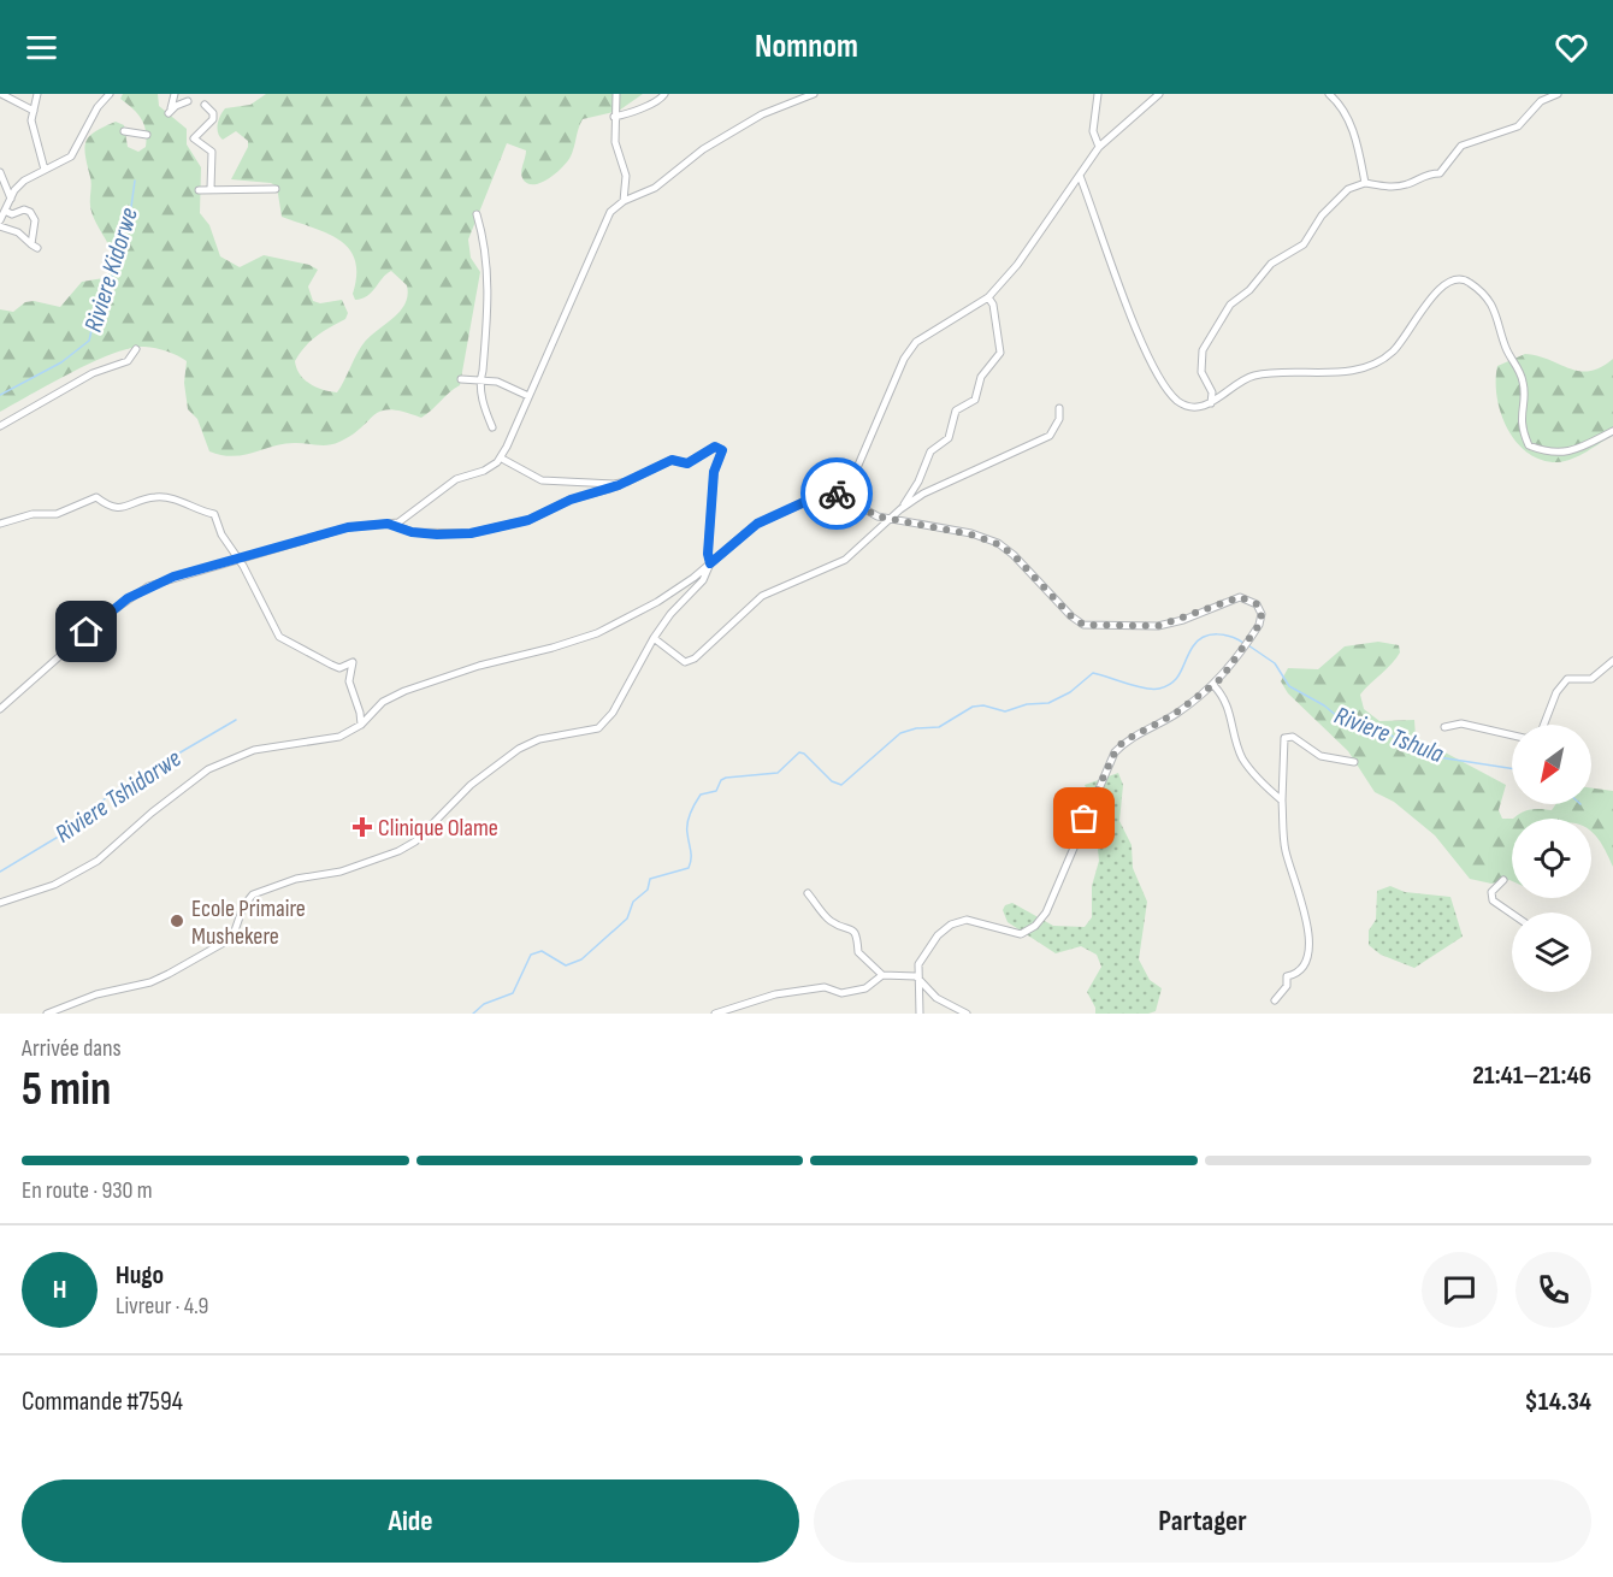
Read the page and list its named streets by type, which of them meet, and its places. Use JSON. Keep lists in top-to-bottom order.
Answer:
{
  "water": ["Riviere Kidorwe", "Riviere Tshula", "Riviere Tshidorwe"],
  "places": {
    "health": ["Clinique Olame"],
    "other": ["Ecole Primaire Mushekere"]
  },
  "north": "bottom left",
  "page": {
    "header": "Nomnom",
    "heading": ["5 min", "Arrivée dans", "21:41–21:46"],
    "panel": [
      "Hugo",
      "Livreur · 4.9",
      "Commande #7594",
      "$14.34"
    ],
    "bar": "En route · 930 m",
    "round": "H",
    "buttons": ["Aide", "Partager"]
  }
}
